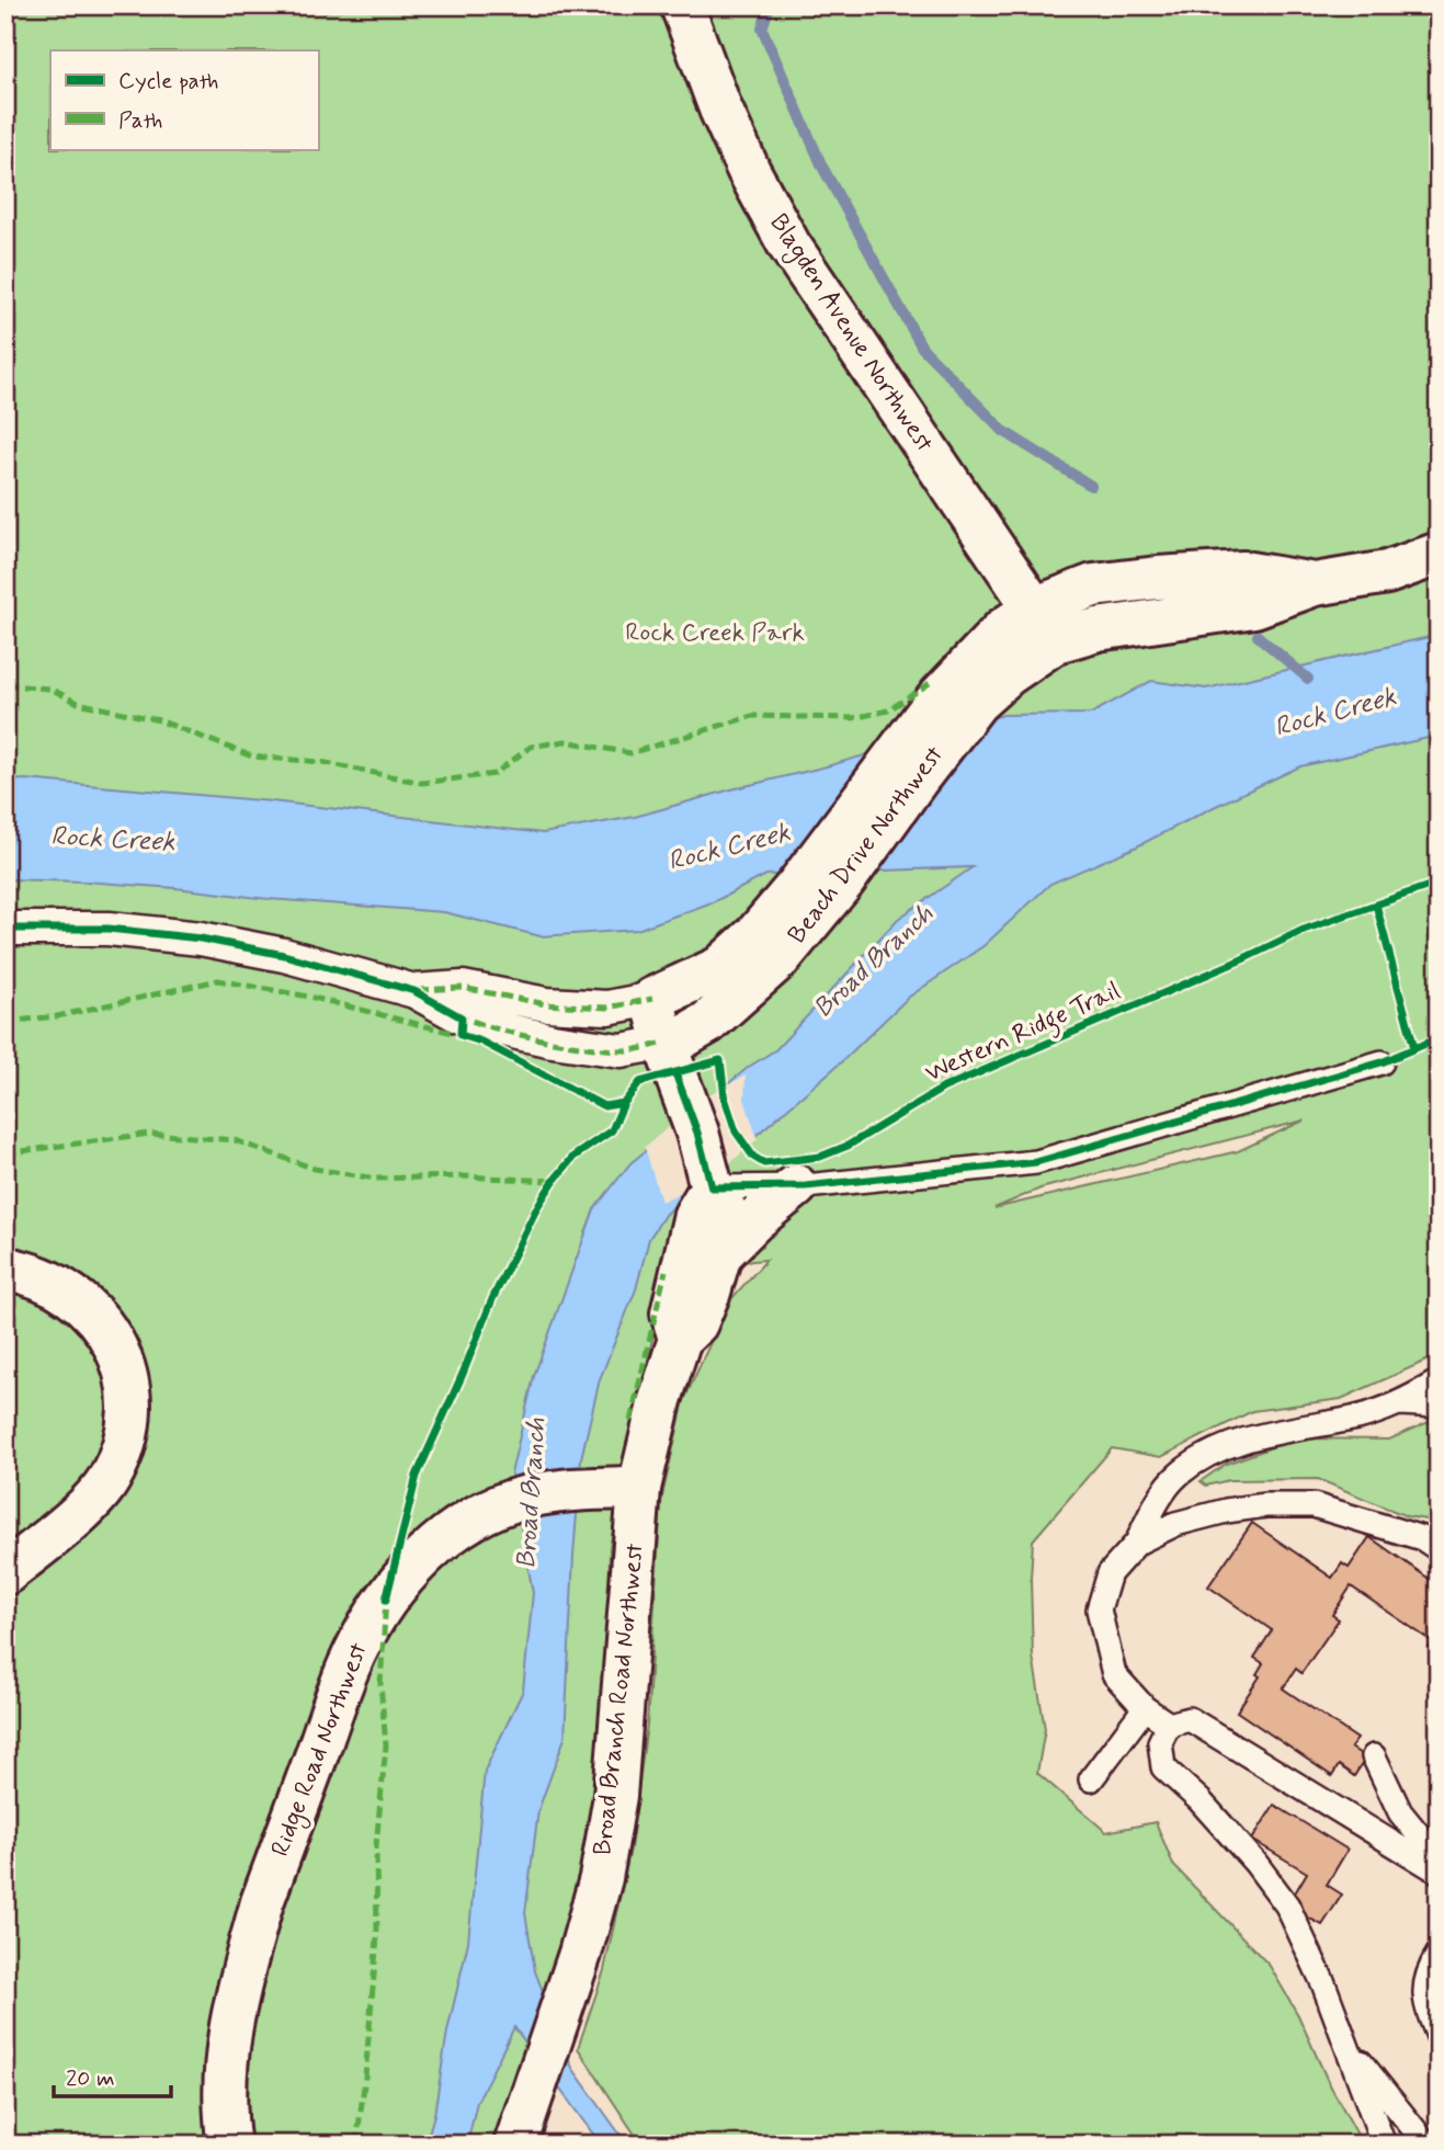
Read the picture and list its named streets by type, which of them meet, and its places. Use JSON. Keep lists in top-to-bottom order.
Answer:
{
  "streets": {
    "main road": [
      "Blagden Avenue Northwest",
      "Beach Drive Northwest",
      "Broad Branch Road Northwest",
      "Ridge Road Northwest"
    ],
    "cycle path": ["Western Ridge Trail"]
  },
  "crossings": [
    ["Blagden Avenue Northwest", "Beach Drive Northwest"],
    ["Beach Drive Northwest", "Broad Branch Road Northwest"],
    ["Broad Branch Road Northwest", "Ridge Road Northwest"]
  ],
  "water": ["Rock Creek", "Broad Branch"],
  "parks": ["Rock Creek Park"],
  "legend": ["Cycle path", "Path"],
  "scale_bar": "20 m"
}
